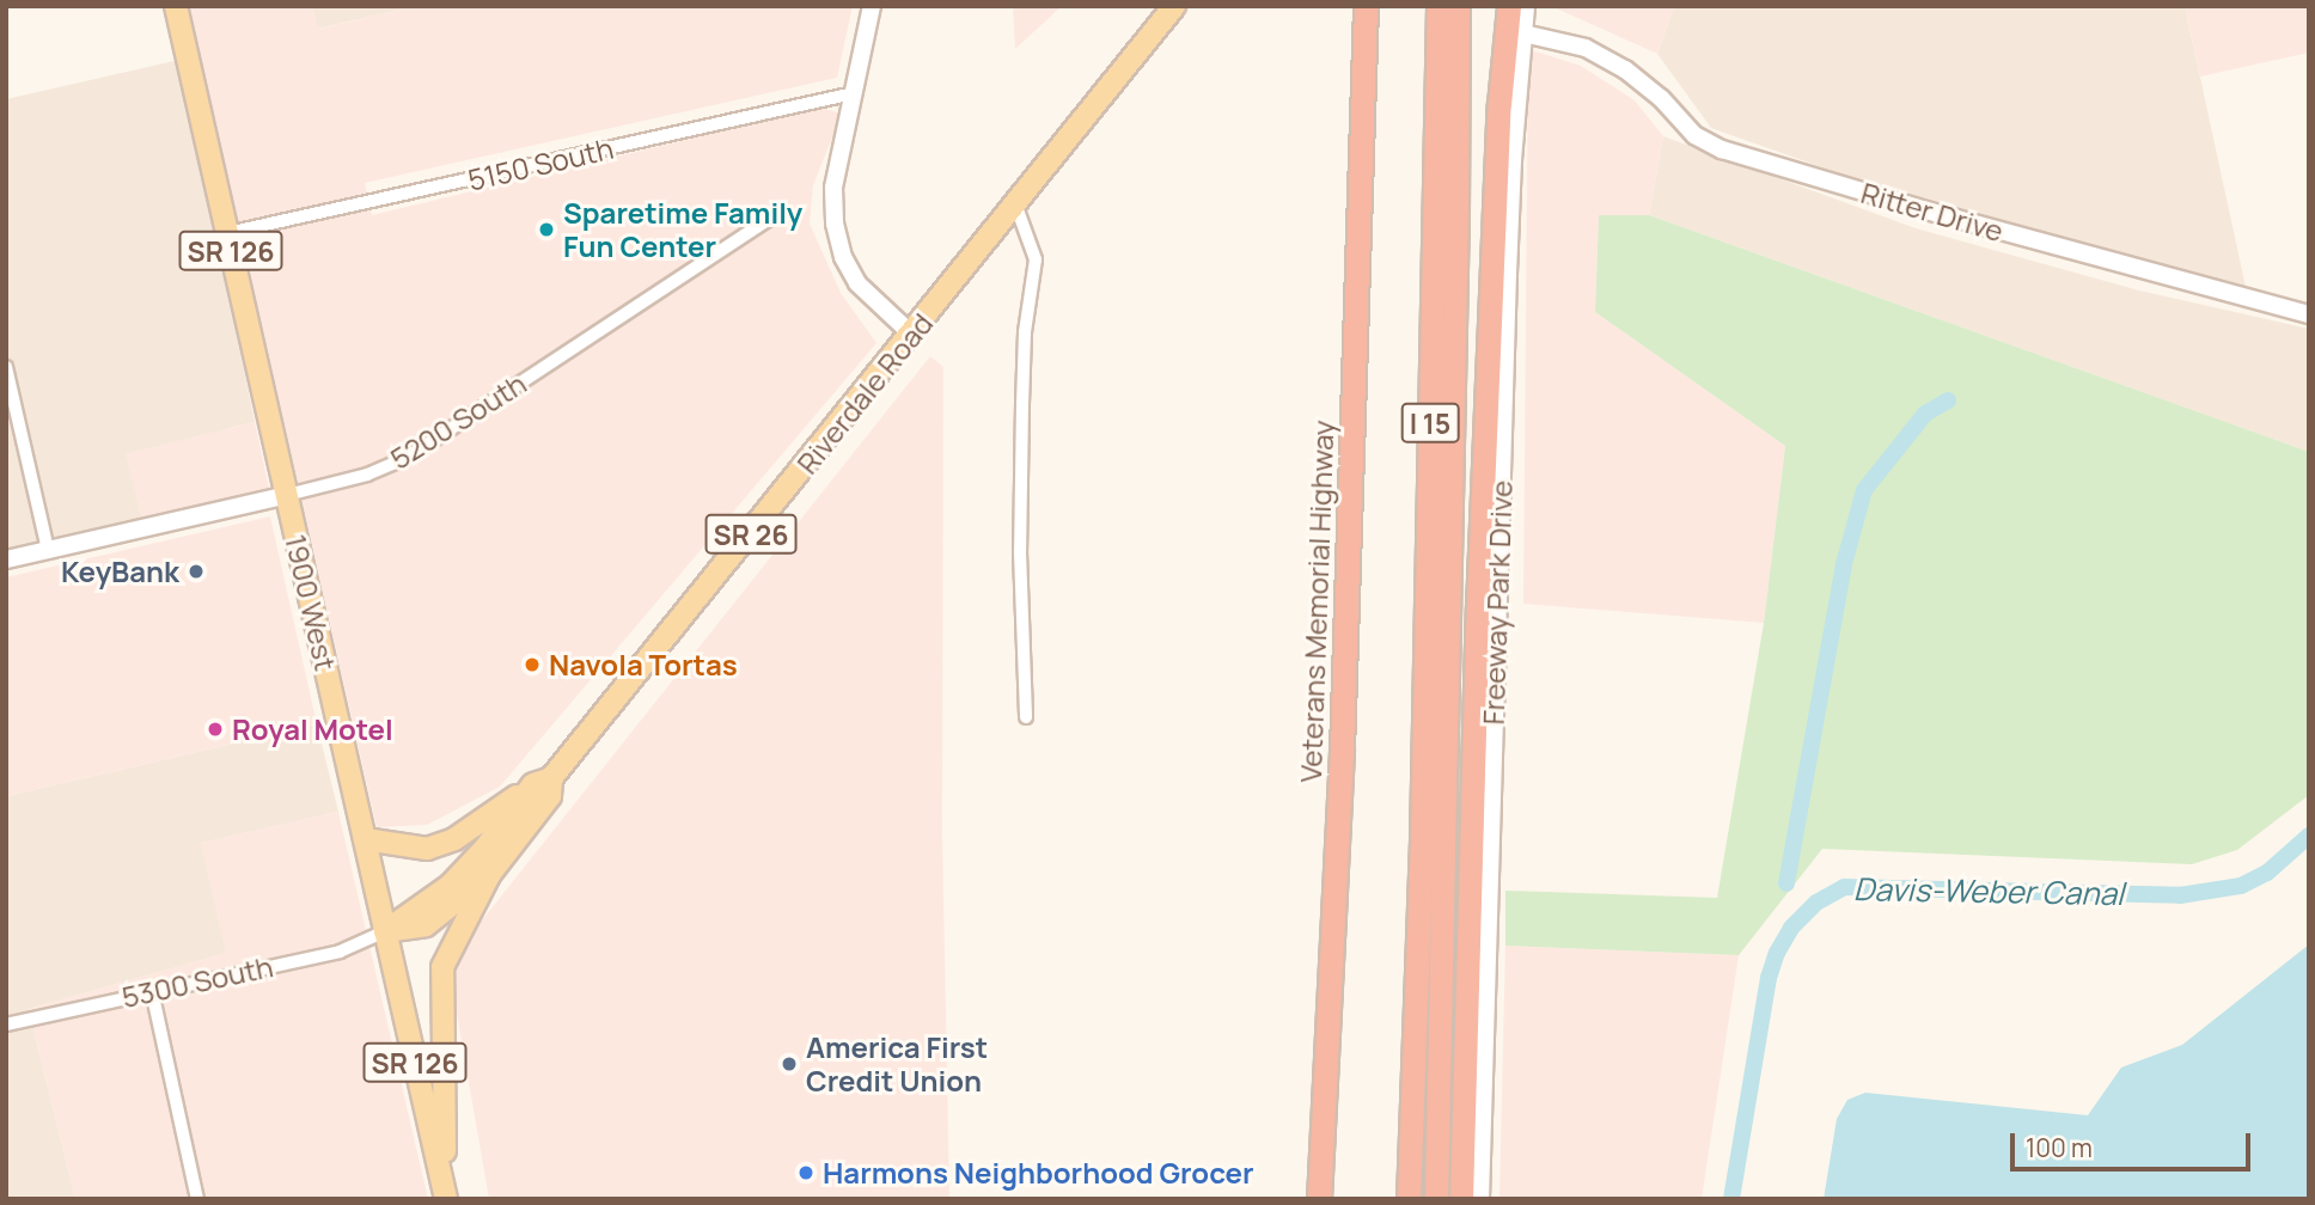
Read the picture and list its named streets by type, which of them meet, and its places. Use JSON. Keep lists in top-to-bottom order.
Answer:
{
  "streets": {
    "highway": ["I 15", "Veterans Memorial Highway"],
    "main road": [
      "SR 126",
      "Riverdale Road",
      "SR 26",
      "1900 West"
    ],
    "street": [
      "5150 South",
      "Ritter Drive",
      "5200 South",
      "Freeway Park Drive",
      "5300 South"
    ]
  },
  "crossings": [
    ["5150 South", "1900 West"],
    ["Ritter Drive", "Freeway Park Drive"],
    ["Riverdale Road", "1900 West"],
    ["Riverdale Road", "5300 South"],
    ["5200 South", "1900 West"],
    ["1900 West", "5300 South"]
  ],
  "water": ["Davis-Weber Canal"],
  "places": [
    "Sparetime Family Fun Center",
    "KeyBank",
    "Navola Tortas",
    "Royal Motel",
    "America First Credit Union",
    "Harmons Neighborhood Grocer"
  ],
  "scale_bar": "100 m"
}
